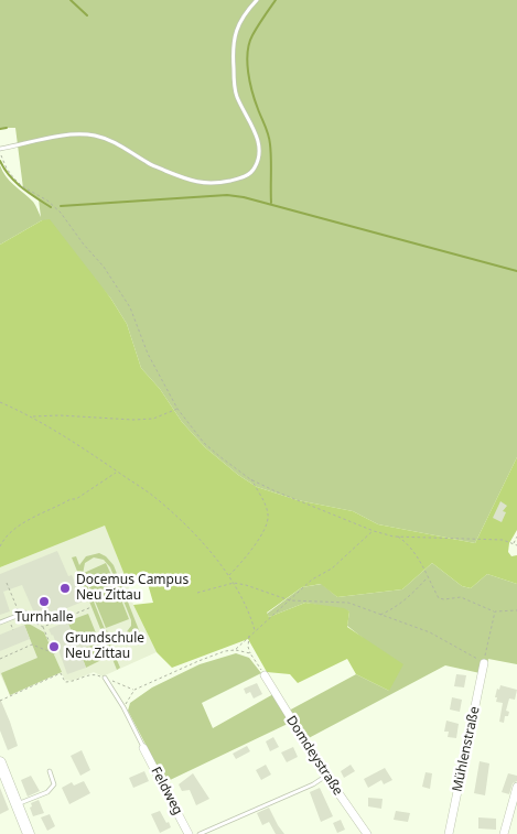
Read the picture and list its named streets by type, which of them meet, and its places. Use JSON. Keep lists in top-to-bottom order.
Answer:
{
  "streets": {
    "street": ["Mühlenstraße", "Domdeystraße", "Feldweg"]
  },
  "places": ["Docemus Campus Neu Zittau", "Turnhalle", "Grundschule Neu Zittau"]
}
